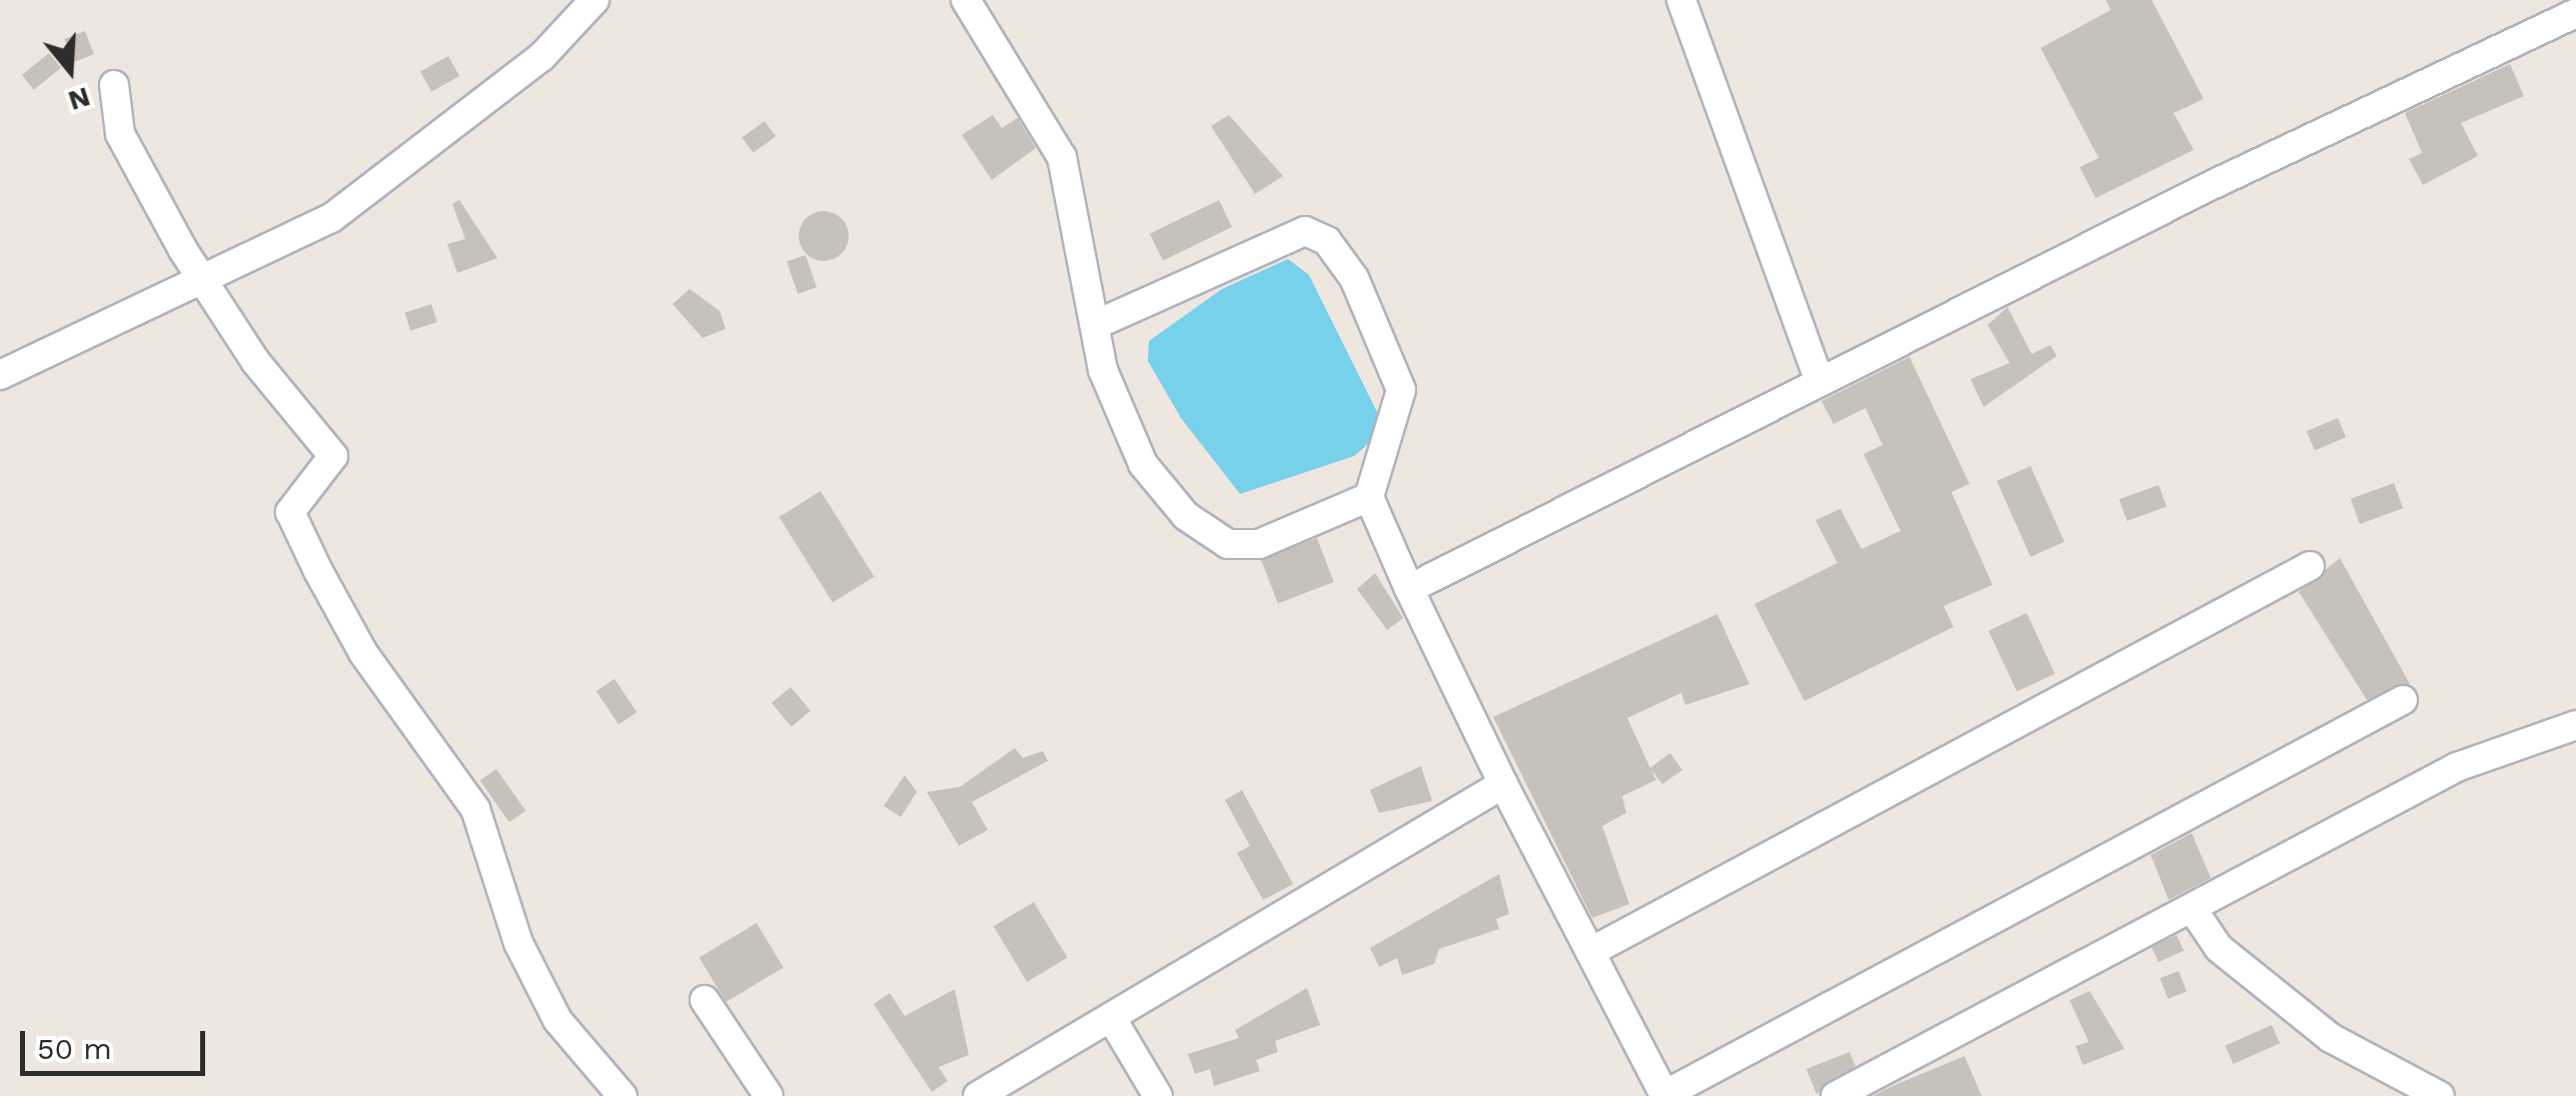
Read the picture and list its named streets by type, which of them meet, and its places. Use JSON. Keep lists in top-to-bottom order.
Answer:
{
  "scale_bar": "50 m",
  "north": "bottom"
}
